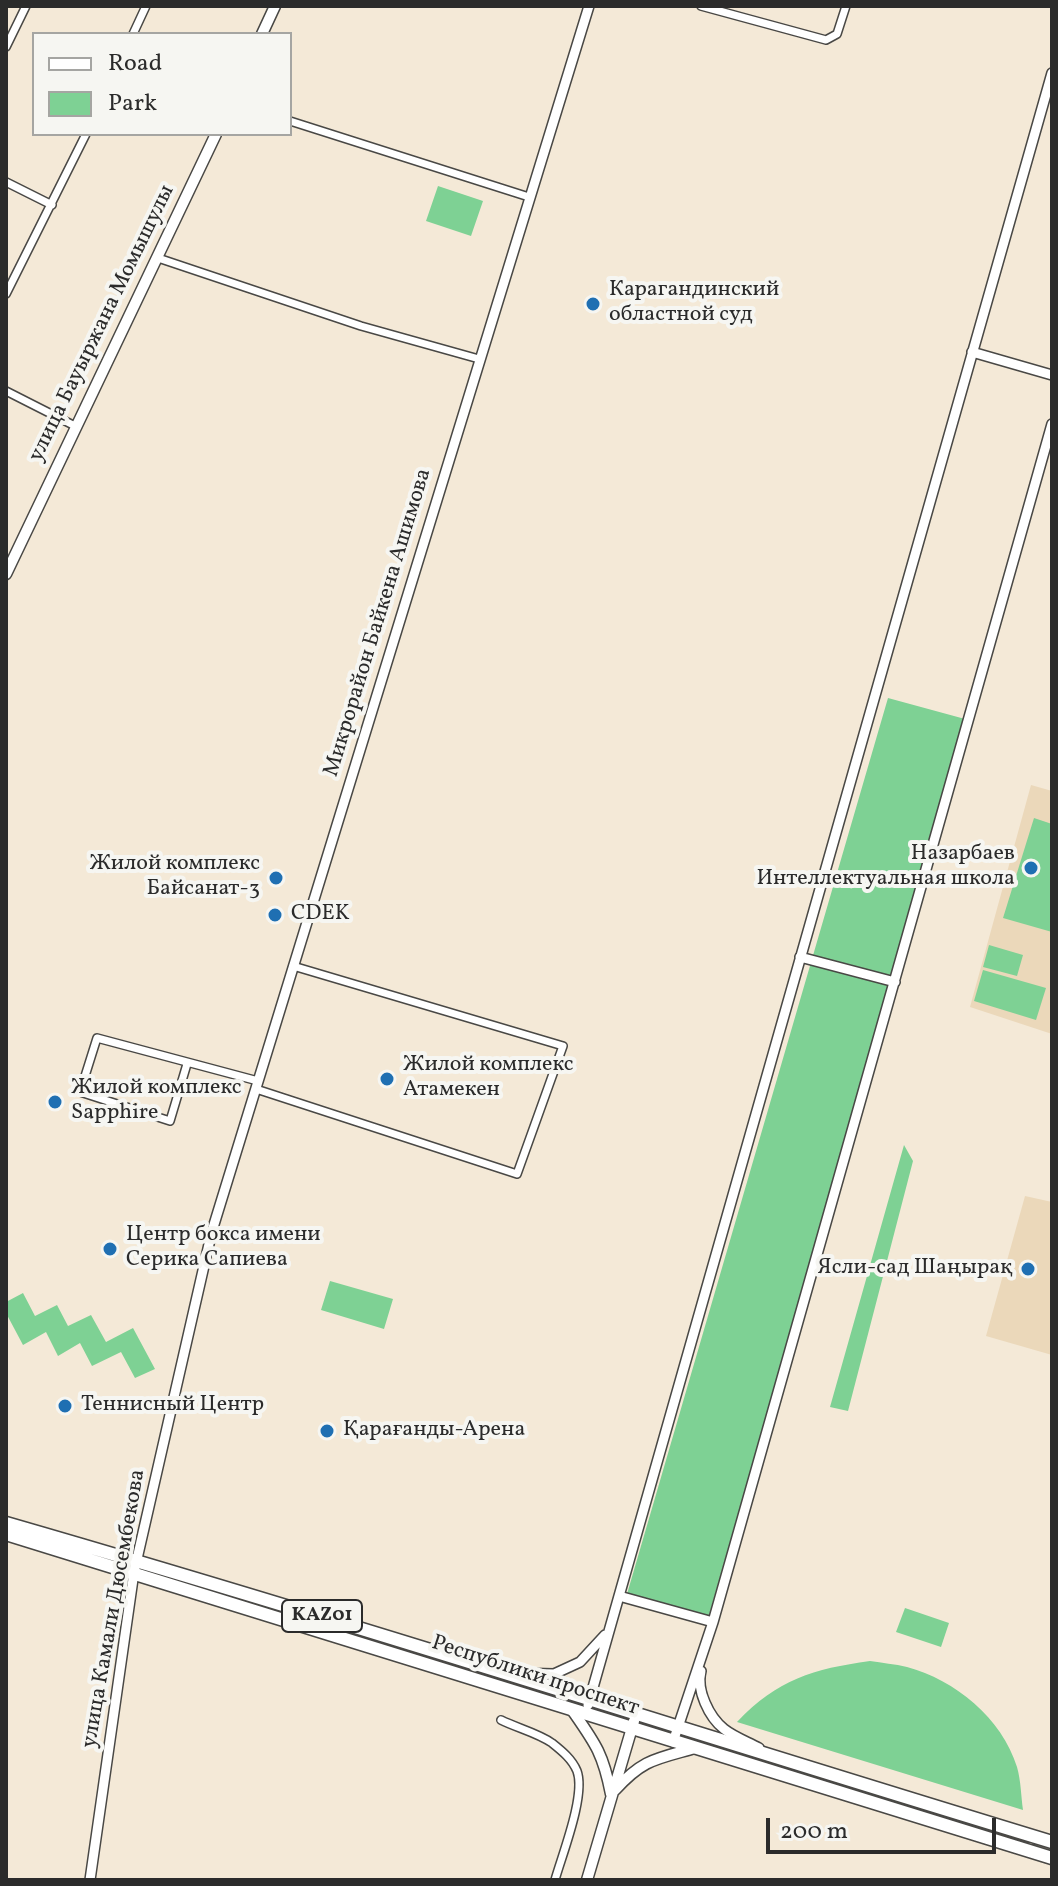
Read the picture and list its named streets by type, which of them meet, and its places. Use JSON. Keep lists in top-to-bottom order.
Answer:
{
  "streets": {
    "highway": ["KАZ01", "Республики проспект"],
    "main road": ["улица Бауыржана Момышулы", "Микрорайон Байкена Ашимова", "улица Камали Дюсембекова"]
  },
  "crossings": [
    ["Микрорайон Байкена Ашимова", "улица Камали Дюсембекова"],
    ["улица Камали Дюсембекова", "Республики проспект"]
  ],
  "places": [
    "Карагандинский областной суд",
    "Назарбаев Интеллектуальная школа",
    "Жилой комплекс Байсанат-3",
    "CDEK",
    "Жилой комплекс Атамекен",
    "Жилой комплекс Sapphire",
    "Центр бокса имени Серика Сапиева",
    "Ясли-сад Шаңырақ",
    "Теннисный Центр",
    "Қарағанды-Арена"
  ],
  "legend": ["Road", "Park"],
  "scale_bar": "200 m"
}
